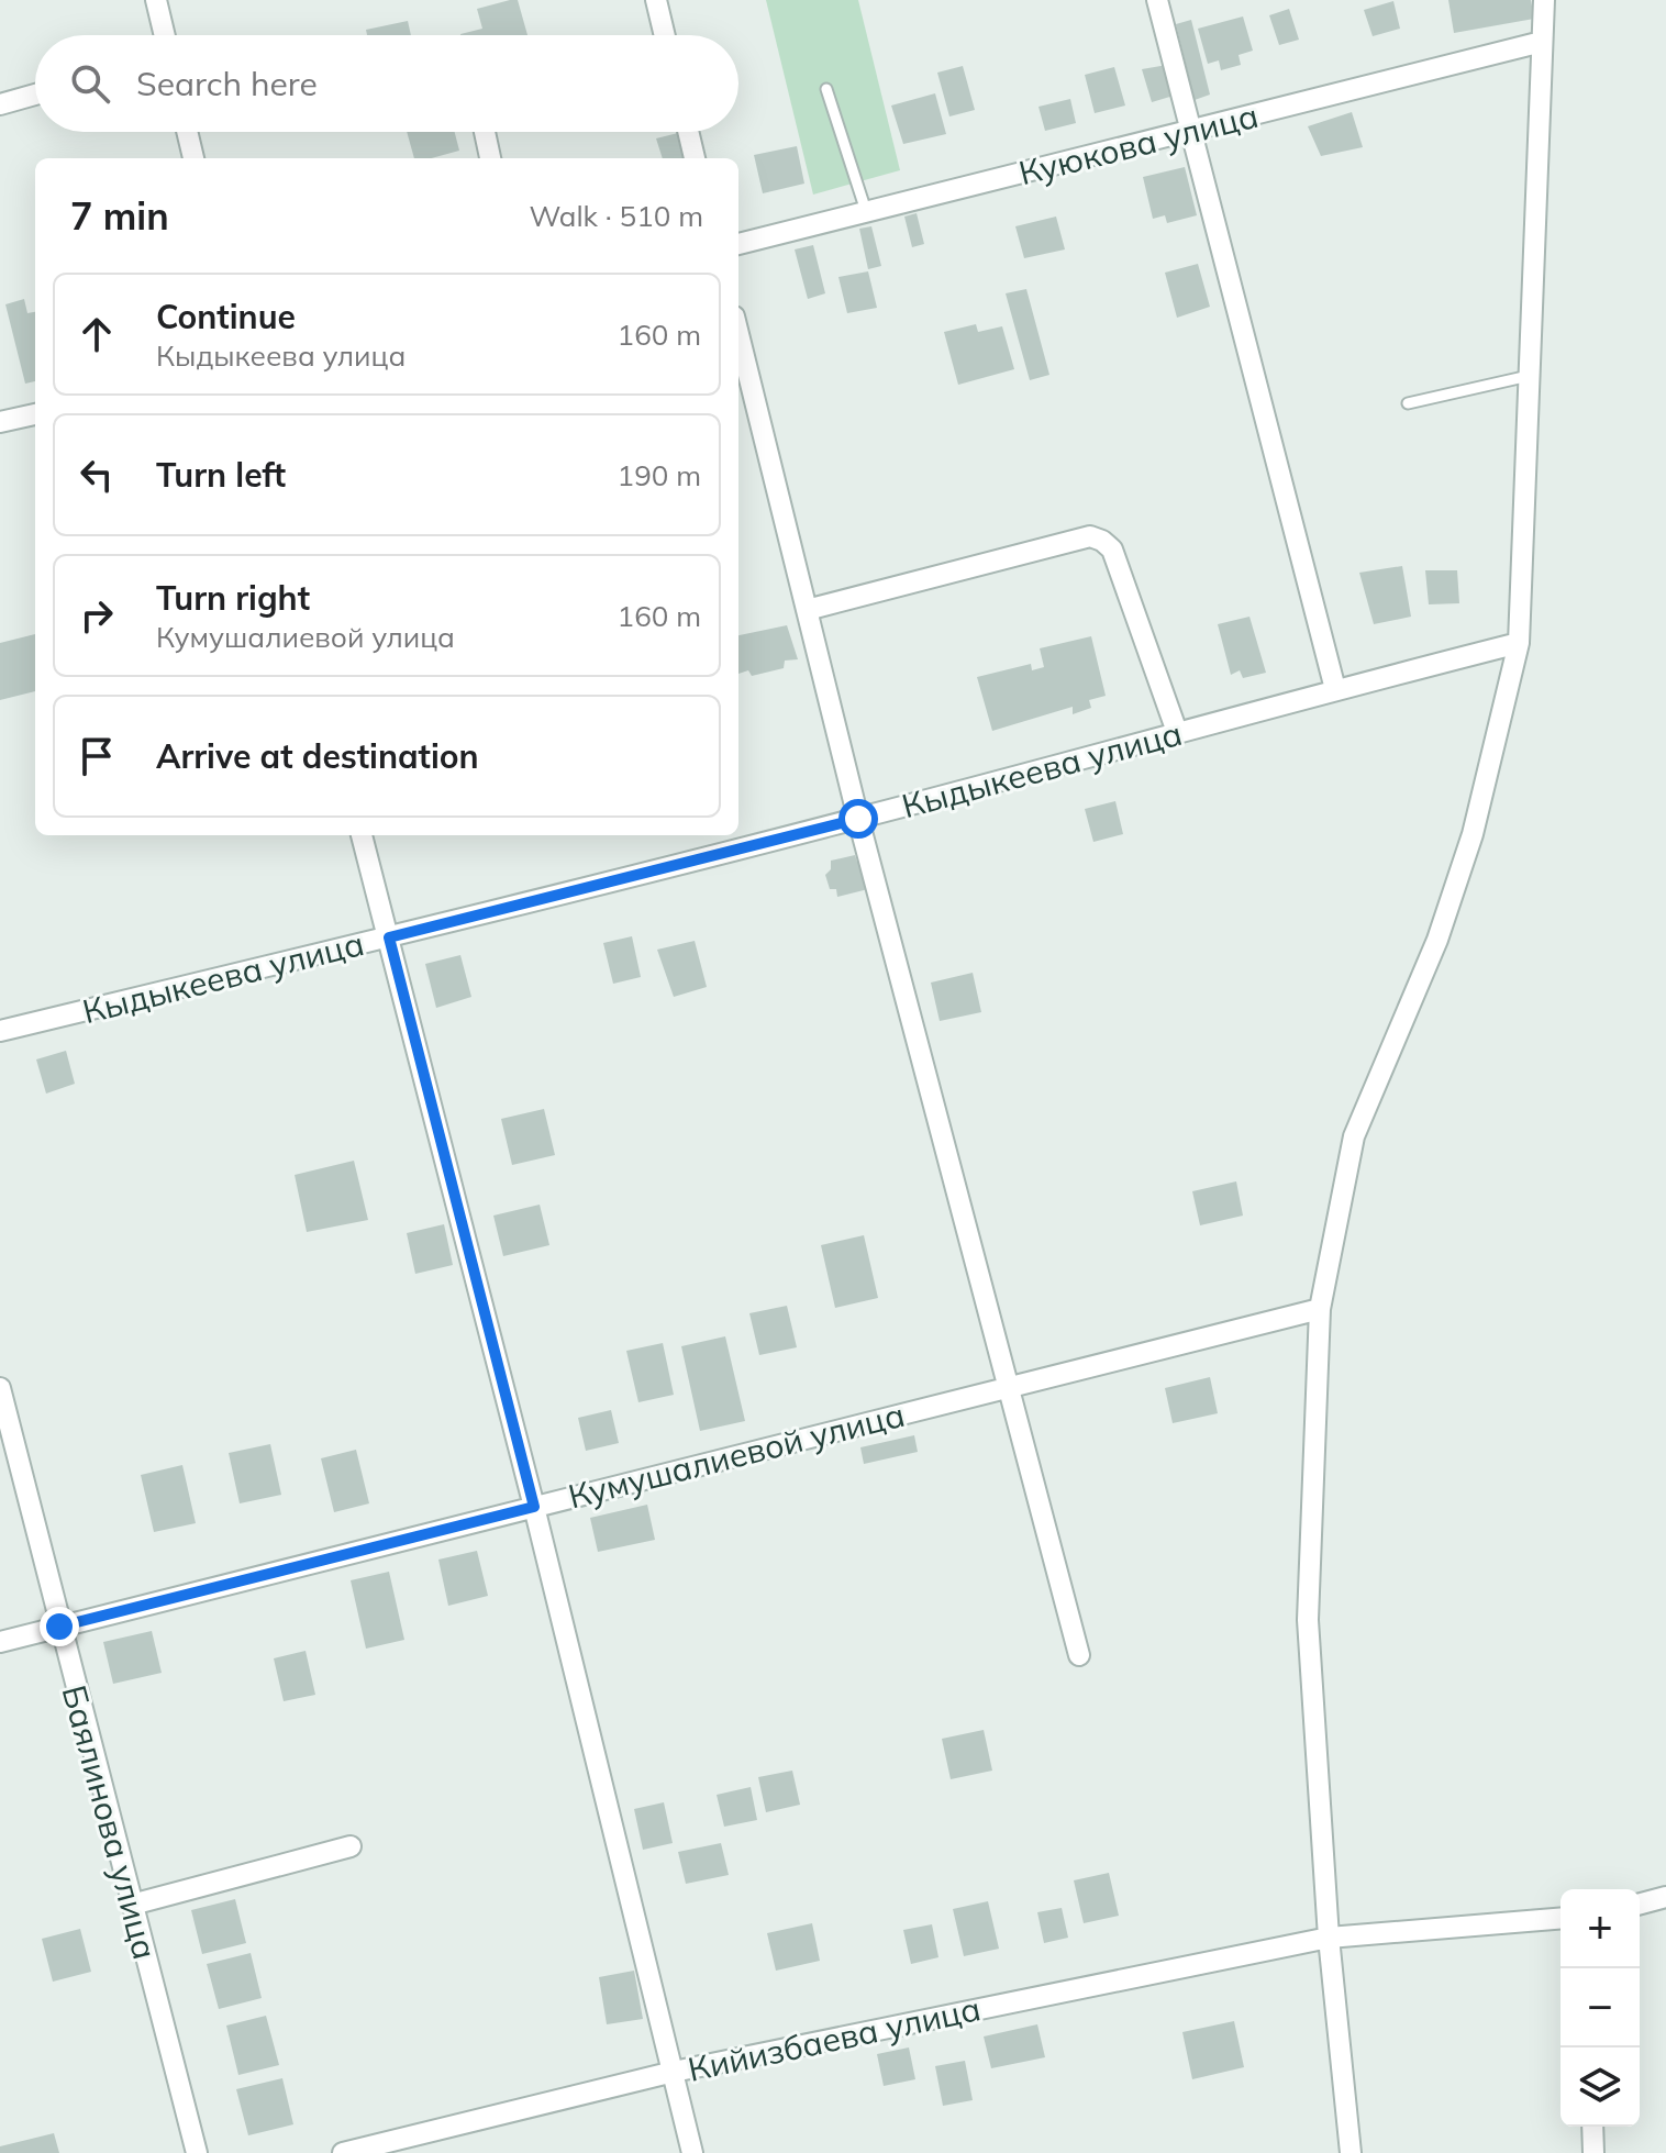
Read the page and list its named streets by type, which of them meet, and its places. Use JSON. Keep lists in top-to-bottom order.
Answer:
{
  "streets": {
    "street": [
      "Куюкова улица",
      "Кыдыкеева улица",
      "Кумушалиевой улица",
      "Баялинова улица",
      "Кийизбаева улица"
    ]
  },
  "crossings": [
    ["Кумушалиевой улица", "Баялинова улица"]
  ],
  "page": {
    "search": "Search here",
    "heading": ["7 min", "Walk · 510 m"],
    "list": [
      ["Continue", "Кыдыкеева улица", "160 m"],
      ["Turn left", "190 m"],
      ["Turn right", "Кумушалиевой улица", "160 m"],
      "Arrive at destination"
    ],
    "map_buttons": ["+", "−"]
  }
}
